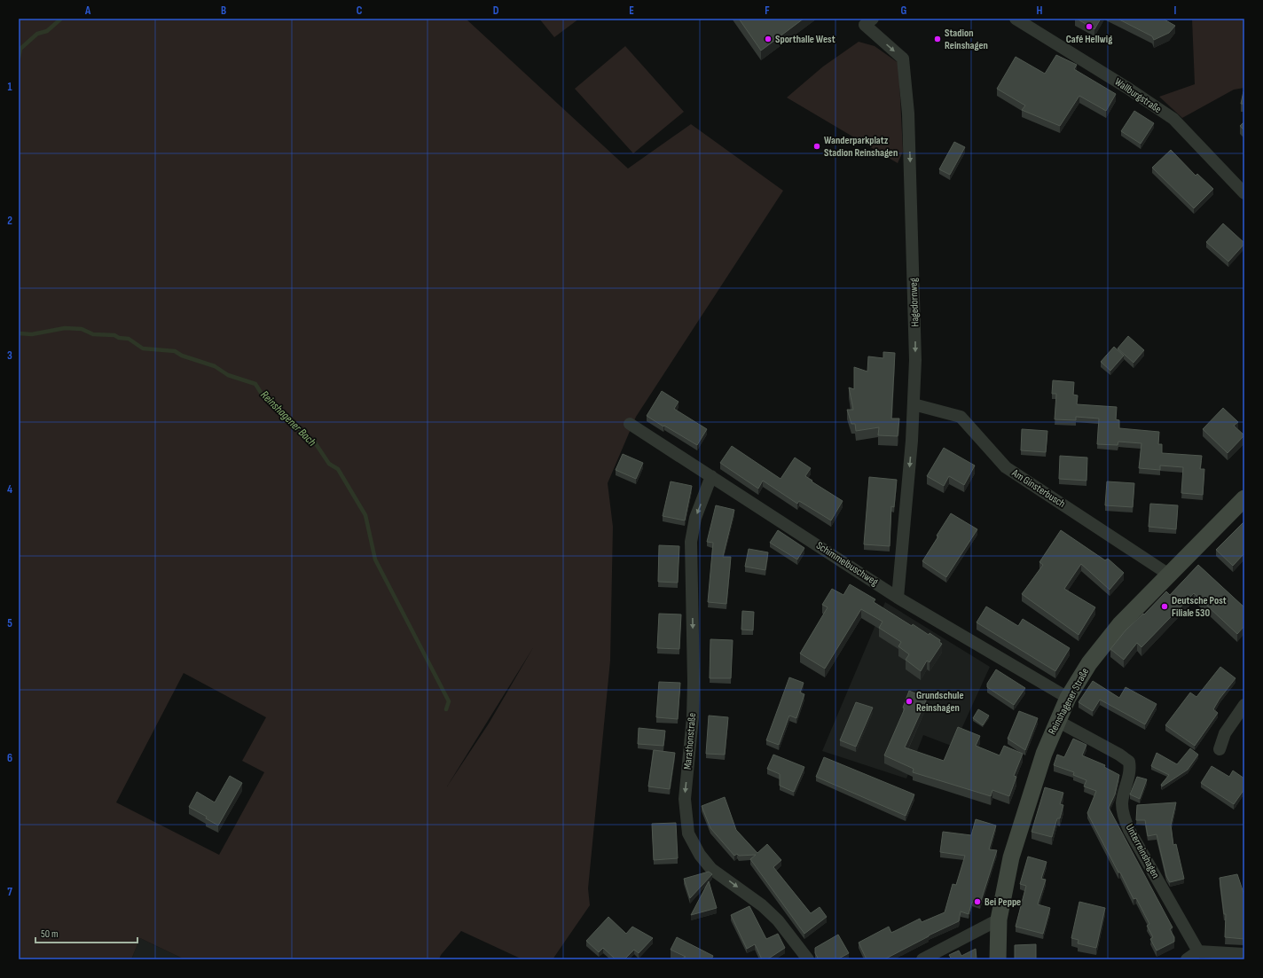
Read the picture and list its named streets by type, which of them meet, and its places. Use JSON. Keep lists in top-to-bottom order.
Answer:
{
  "streets": {
    "main road": ["Reinshagener Straße"],
    "street": [
      "Wallburgstraße",
      "Hagedornweg",
      "Am Ginsterbusch",
      "Schimmelbuschweg",
      "Marathonstraße",
      "Unterreinshagen"
    ]
  },
  "crossings": [
    ["Hagedornweg", "Am Ginsterbusch"],
    ["Hagedornweg", "Schimmelbuschweg"],
    ["Am Ginsterbusch", "Reinshagener Straße"],
    ["Schimmelbuschweg", "Reinshagener Straße"],
    ["Schimmelbuschweg", "Marathonstraße"],
    ["Reinshagener Straße", "Unterreinshagen"]
  ],
  "one_way": ["Hagedornweg", "Marathonstraße"],
  "water": ["Reinshagener Bach"],
  "places": [
    "Café Hellwig",
    "Sporthalle West",
    "Stadion Reinshagen",
    "Wanderparkplatz Stadion Reinshagen",
    "Deutsche Post Filiale 530",
    "Grundschule Reinshagen",
    "Bei Peppe"
  ],
  "scale_bar": "50 m",
  "grid": {
    "columns": [
      "A",
      "B",
      "C",
      "D",
      "E",
      "F",
      "G",
      "H",
      "I"
    ],
    "rows": [
      "1",
      "2",
      "3",
      "4",
      "5",
      "6",
      "7"
    ]
  }
}
